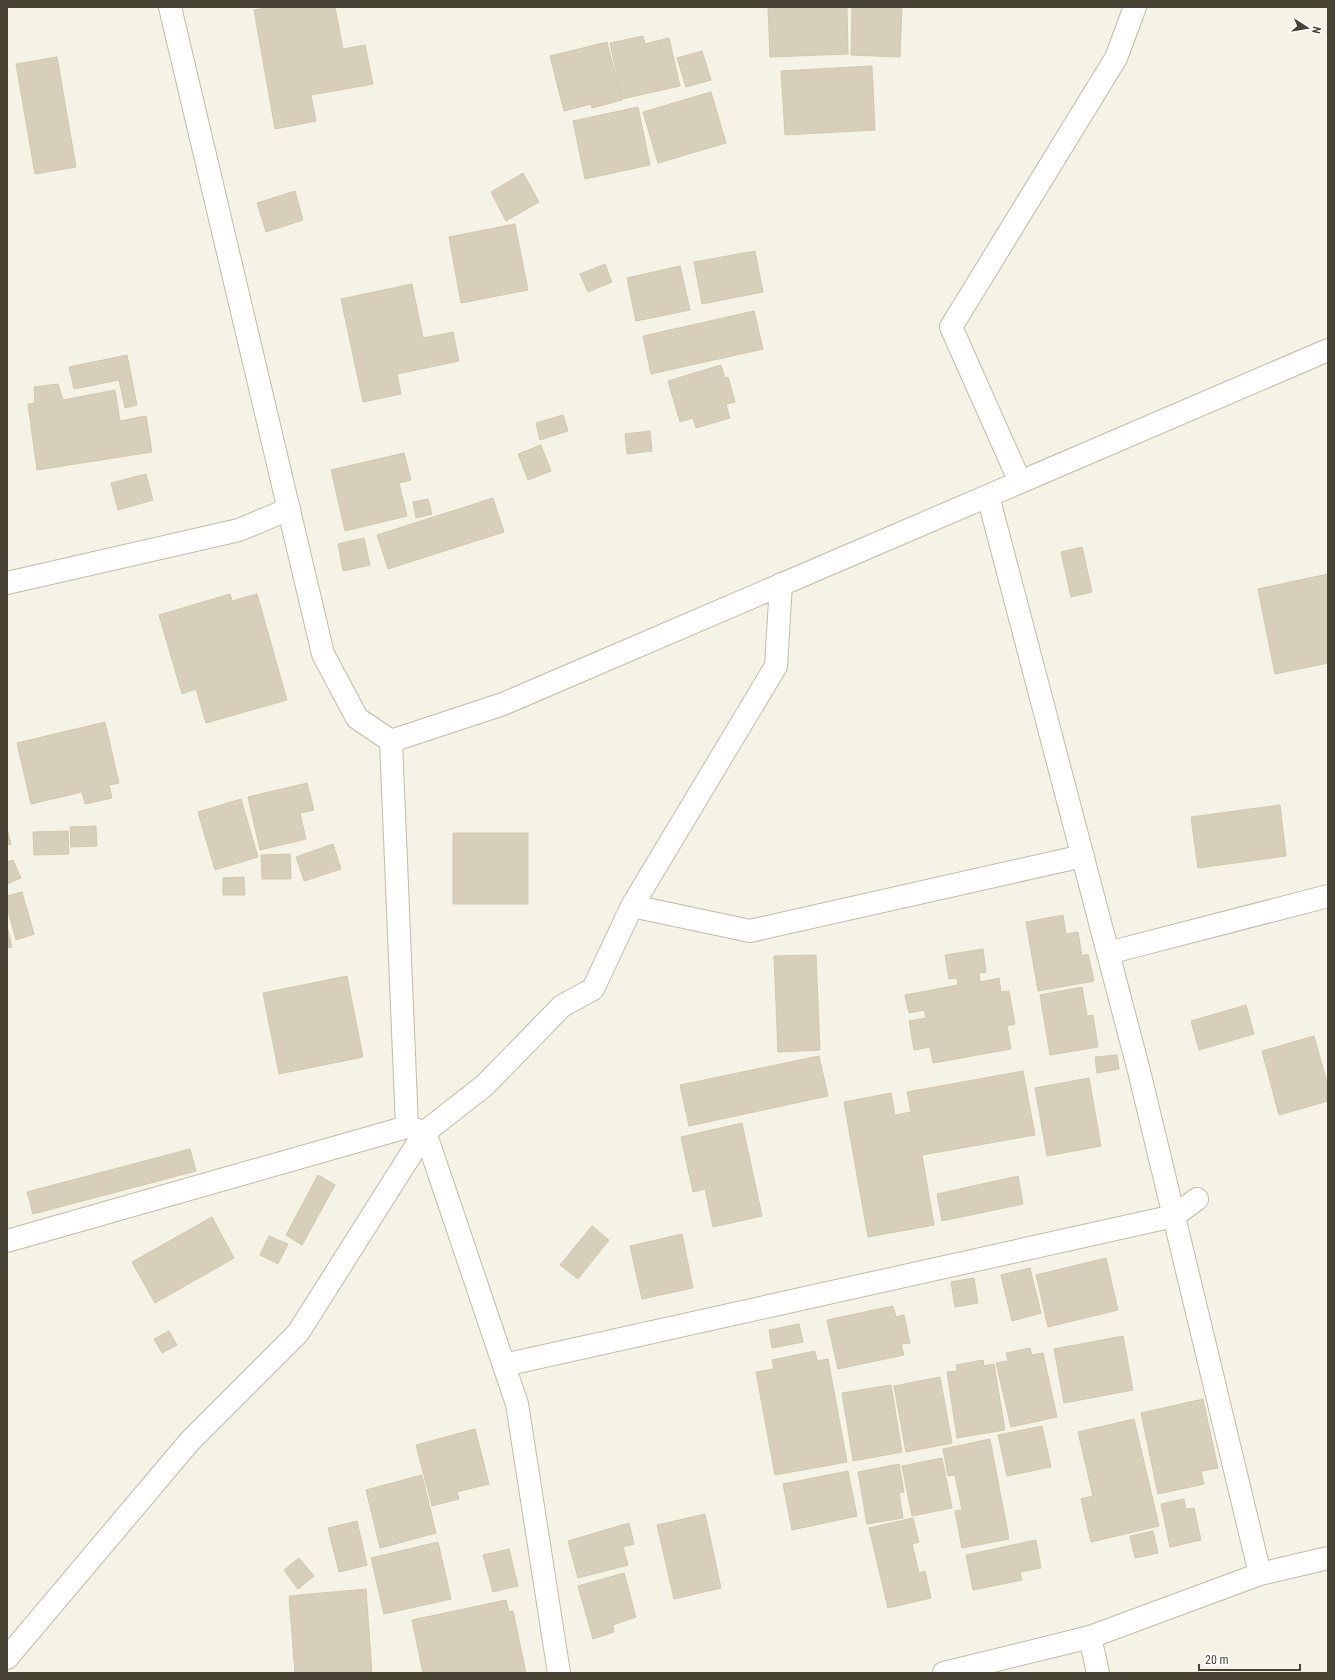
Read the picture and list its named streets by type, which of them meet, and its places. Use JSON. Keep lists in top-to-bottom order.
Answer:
{
  "scale_bar": "20 m",
  "north": "right"
}
